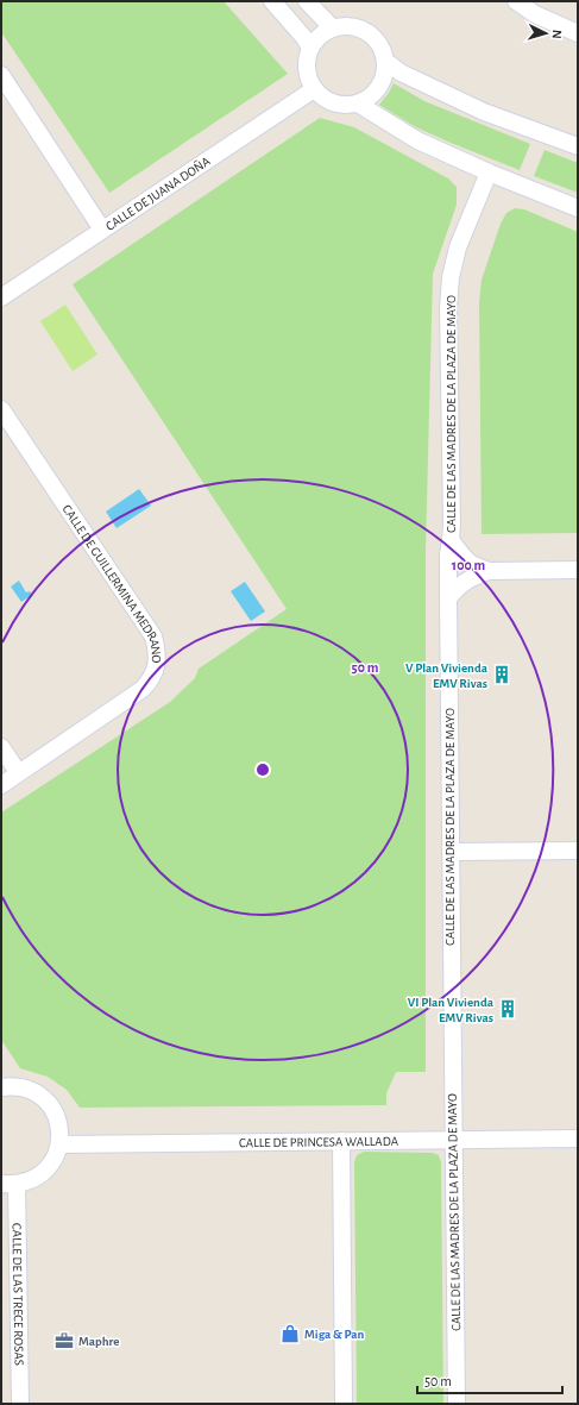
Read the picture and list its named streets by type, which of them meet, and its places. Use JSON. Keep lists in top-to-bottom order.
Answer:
{
  "streets": {
    "street": [
      "CALLE DE JUANA DOÑA",
      "CALLE DE LAS MADRES DE LA PLAZA DE MAYO",
      "CALLE DE GUILLERMINA MEDRANO",
      "CALLE DE PRINCESA WALLADA",
      "CALLE DE LAS TRECE ROSAS"
    ]
  },
  "crossings": [
    ["CALLE DE LAS MADRES DE LA PLAZA DE MAYO", "CALLE DE PRINCESA WALLADA"]
  ],
  "places": {
    "building": ["V Plan Vivienda EMV Rivas", "VI Plan Vivienda EMV Rivas"],
    "shop": ["Miga & Pan"],
    "office": ["Maphre"]
  },
  "scale_bar": "50 m",
  "north": "right",
  "rings": ["100 m", "50 m"]
}
